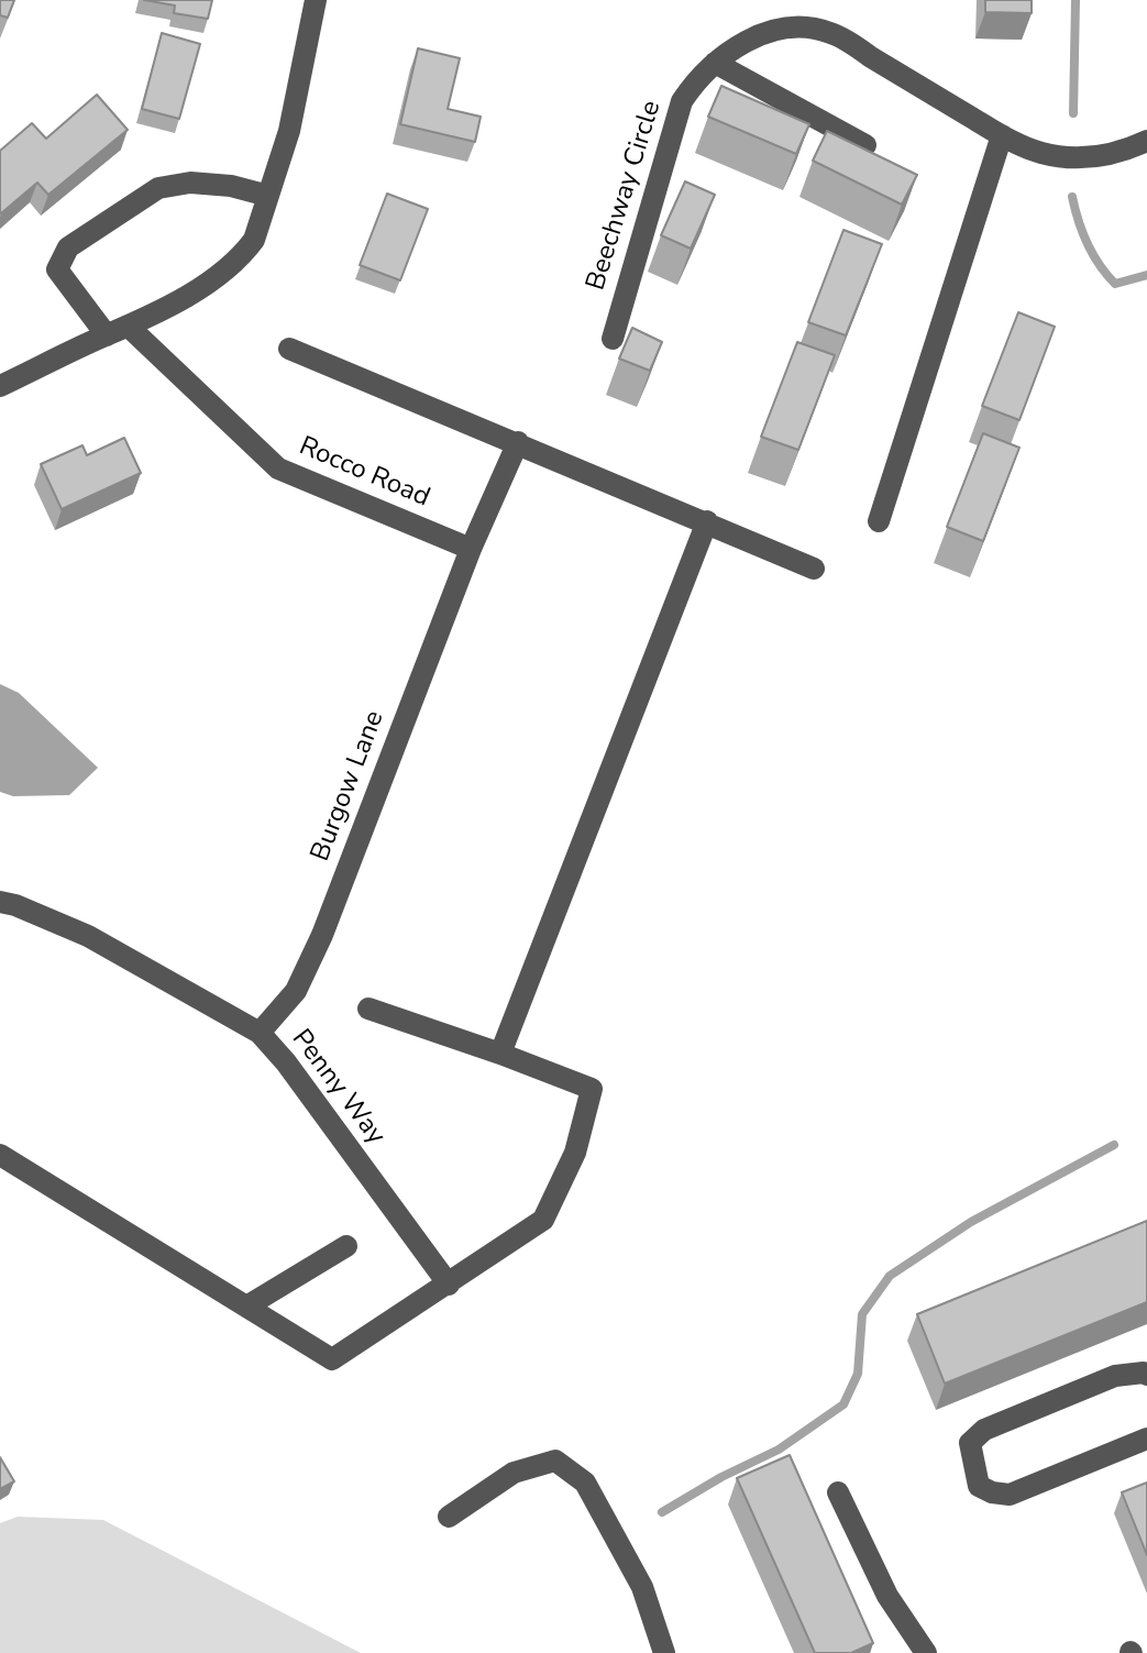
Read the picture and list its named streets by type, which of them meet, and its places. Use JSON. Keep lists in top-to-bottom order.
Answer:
{
  "streets": {
    "street": [
      "Beechway Circle",
      "Rocco Road",
      "Burgow Lane",
      "Penny Way"
    ]
  },
  "crossings": [
    ["Rocco Road", "Burgow Lane"],
    ["Burgow Lane", "Penny Way"]
  ]
}
